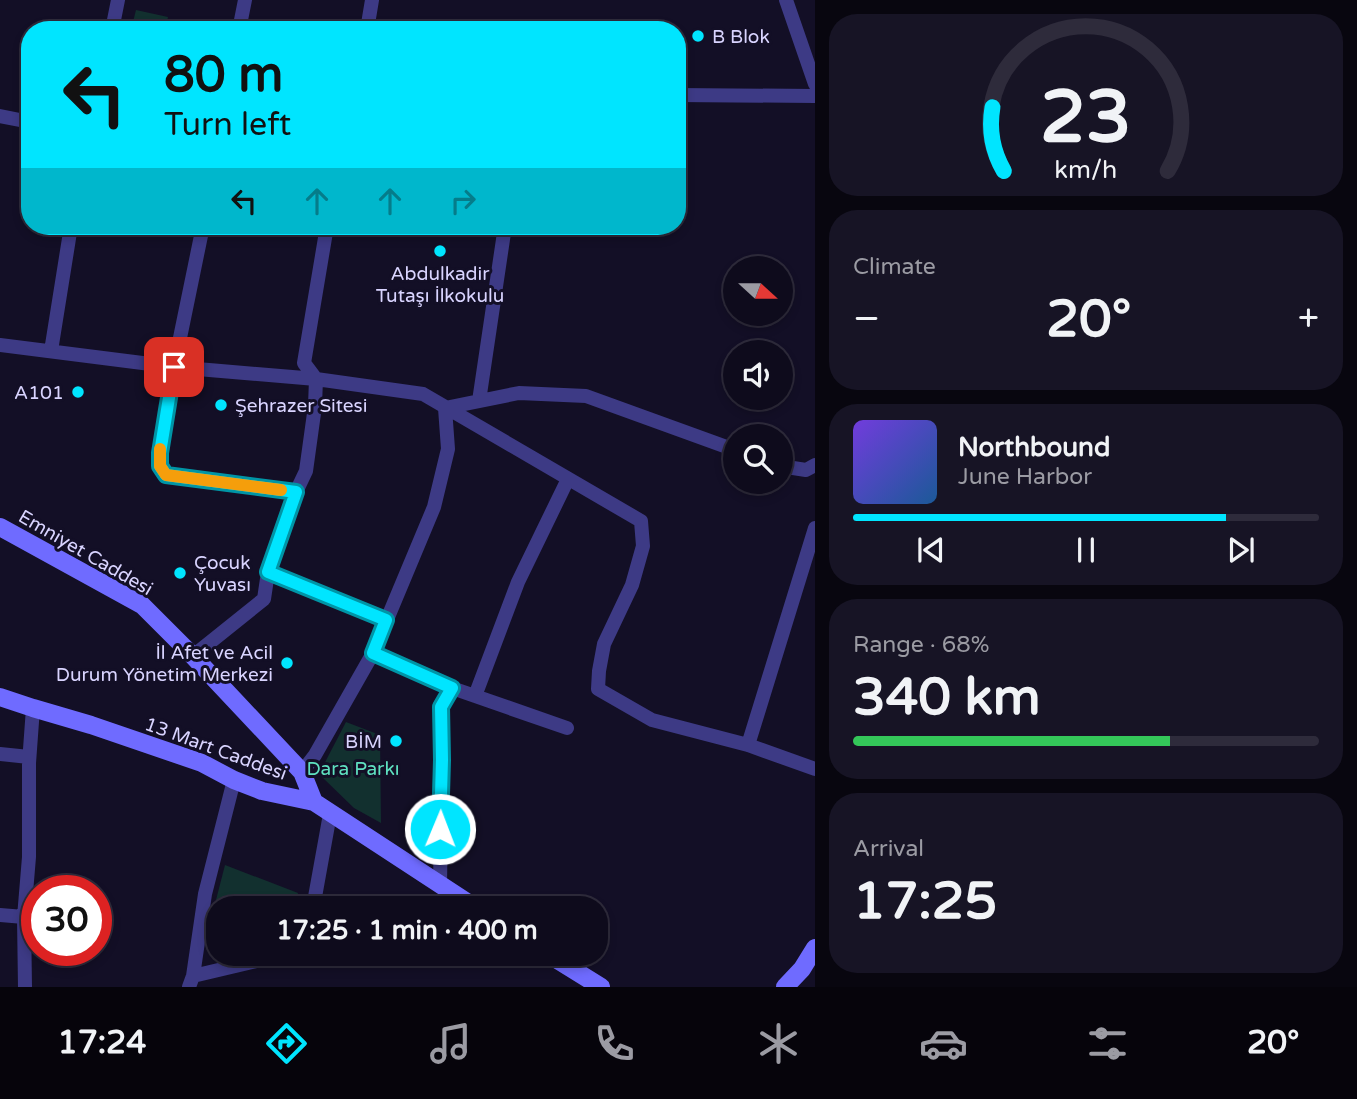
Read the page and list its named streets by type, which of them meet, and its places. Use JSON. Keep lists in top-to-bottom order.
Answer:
{
  "streets": {
    "street": ["Emniyet Caddesi", "13 Mart Caddesi"]
  },
  "crossings": [
    ["Emniyet Caddesi", "13 Mart Caddesi"]
  ],
  "parks": ["Dara Parkı"],
  "places": [
    "B Blok",
    "Abdulkadir Tutaşı İlkokulu",
    "A101",
    "Şehrazer Sitesi",
    "Çocuk Yuvası",
    "İl Afet ve Acil Durum Yönetim Merkezi",
    "BİM"
  ],
  "north": "right",
  "page": {
    "turn": ["80 m", "Turn left"],
    "tile": [
      "Climate",
      ["Range · 68%", "340 km"],
      ["Arrival", "17:25"]
    ],
    "heat": ["−", "20°", "+"],
    "song": ["Northbound", "June Harbor"],
    "limit": "30",
    "trip": "17:25 · 1 min · 400 m",
    "tabs": ["17:24", "20°"],
    "gauge": ["23", "km/h"]
  }
}
